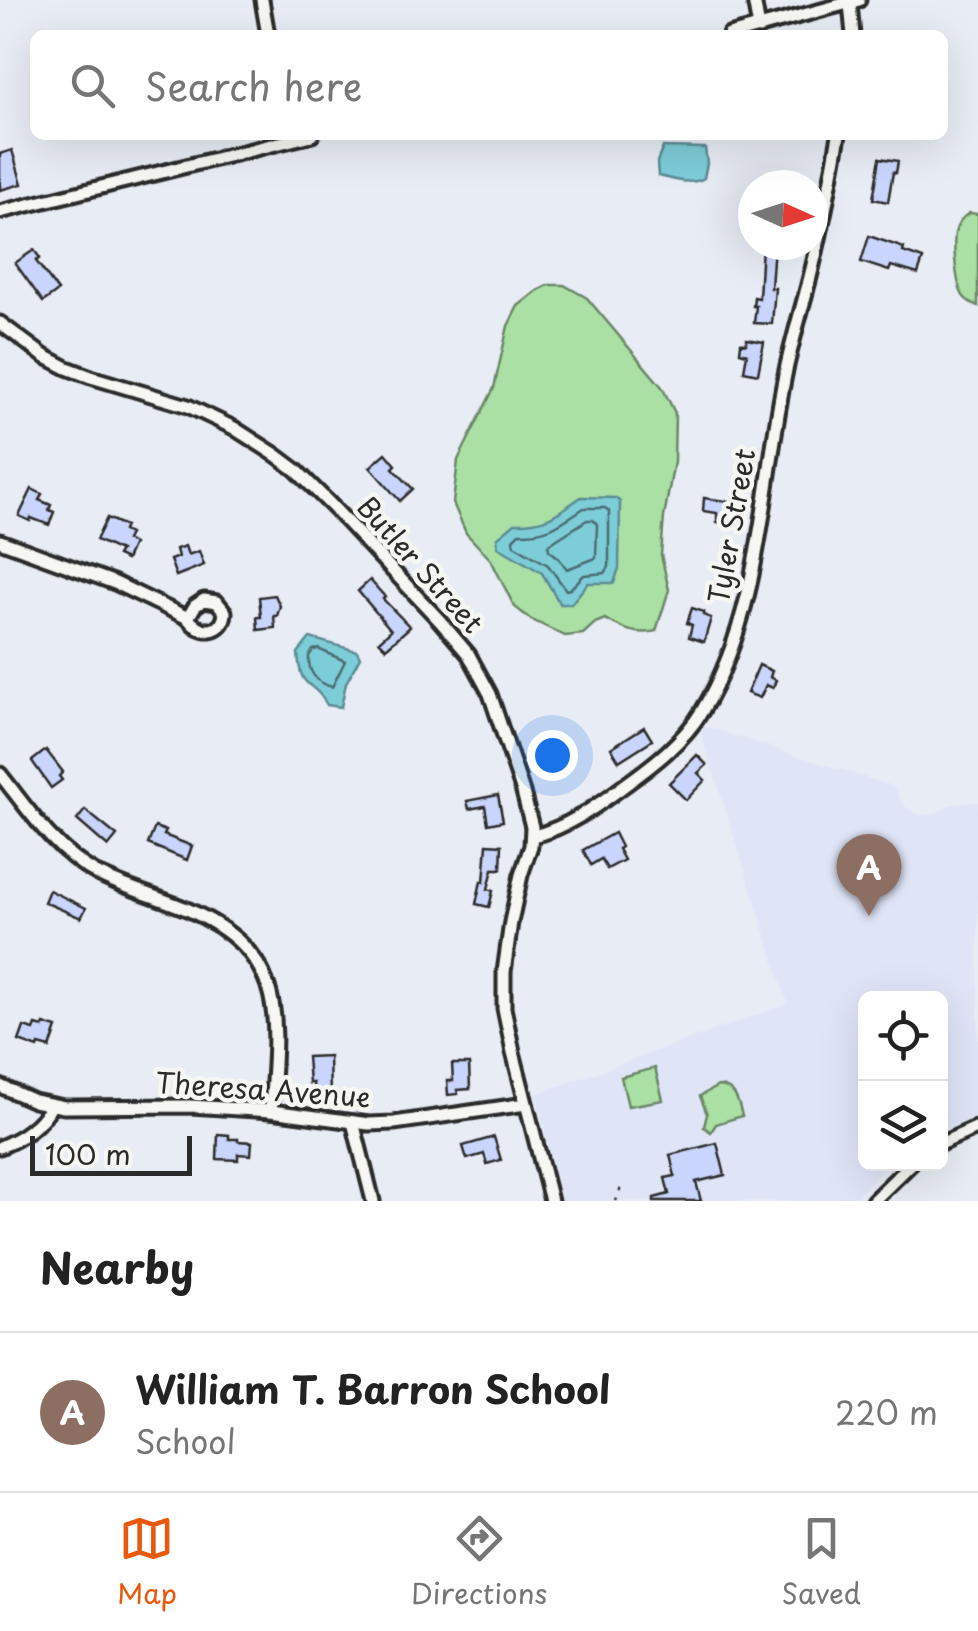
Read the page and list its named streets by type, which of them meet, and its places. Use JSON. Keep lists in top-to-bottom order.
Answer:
{
  "streets": {
    "street": ["Tyler Street", "Butler Street", "Theresa Avenue"]
  },
  "crossings": [
    ["Tyler Street", "Butler Street"],
    ["Butler Street", "Theresa Avenue"]
  ],
  "scale_bar": "100 m",
  "north": "right",
  "page": {
    "search": "Search here",
    "pins": "A",
    "scale": "100 m",
    "heading": "Nearby",
    "list": [
      {
        "mark": "A",
        "name": "William T. Barron School",
        "note": "School",
        "value": "220 m"
      }
    ],
    "nav": ["Map", "Directions", "Saved"]
  }
}
